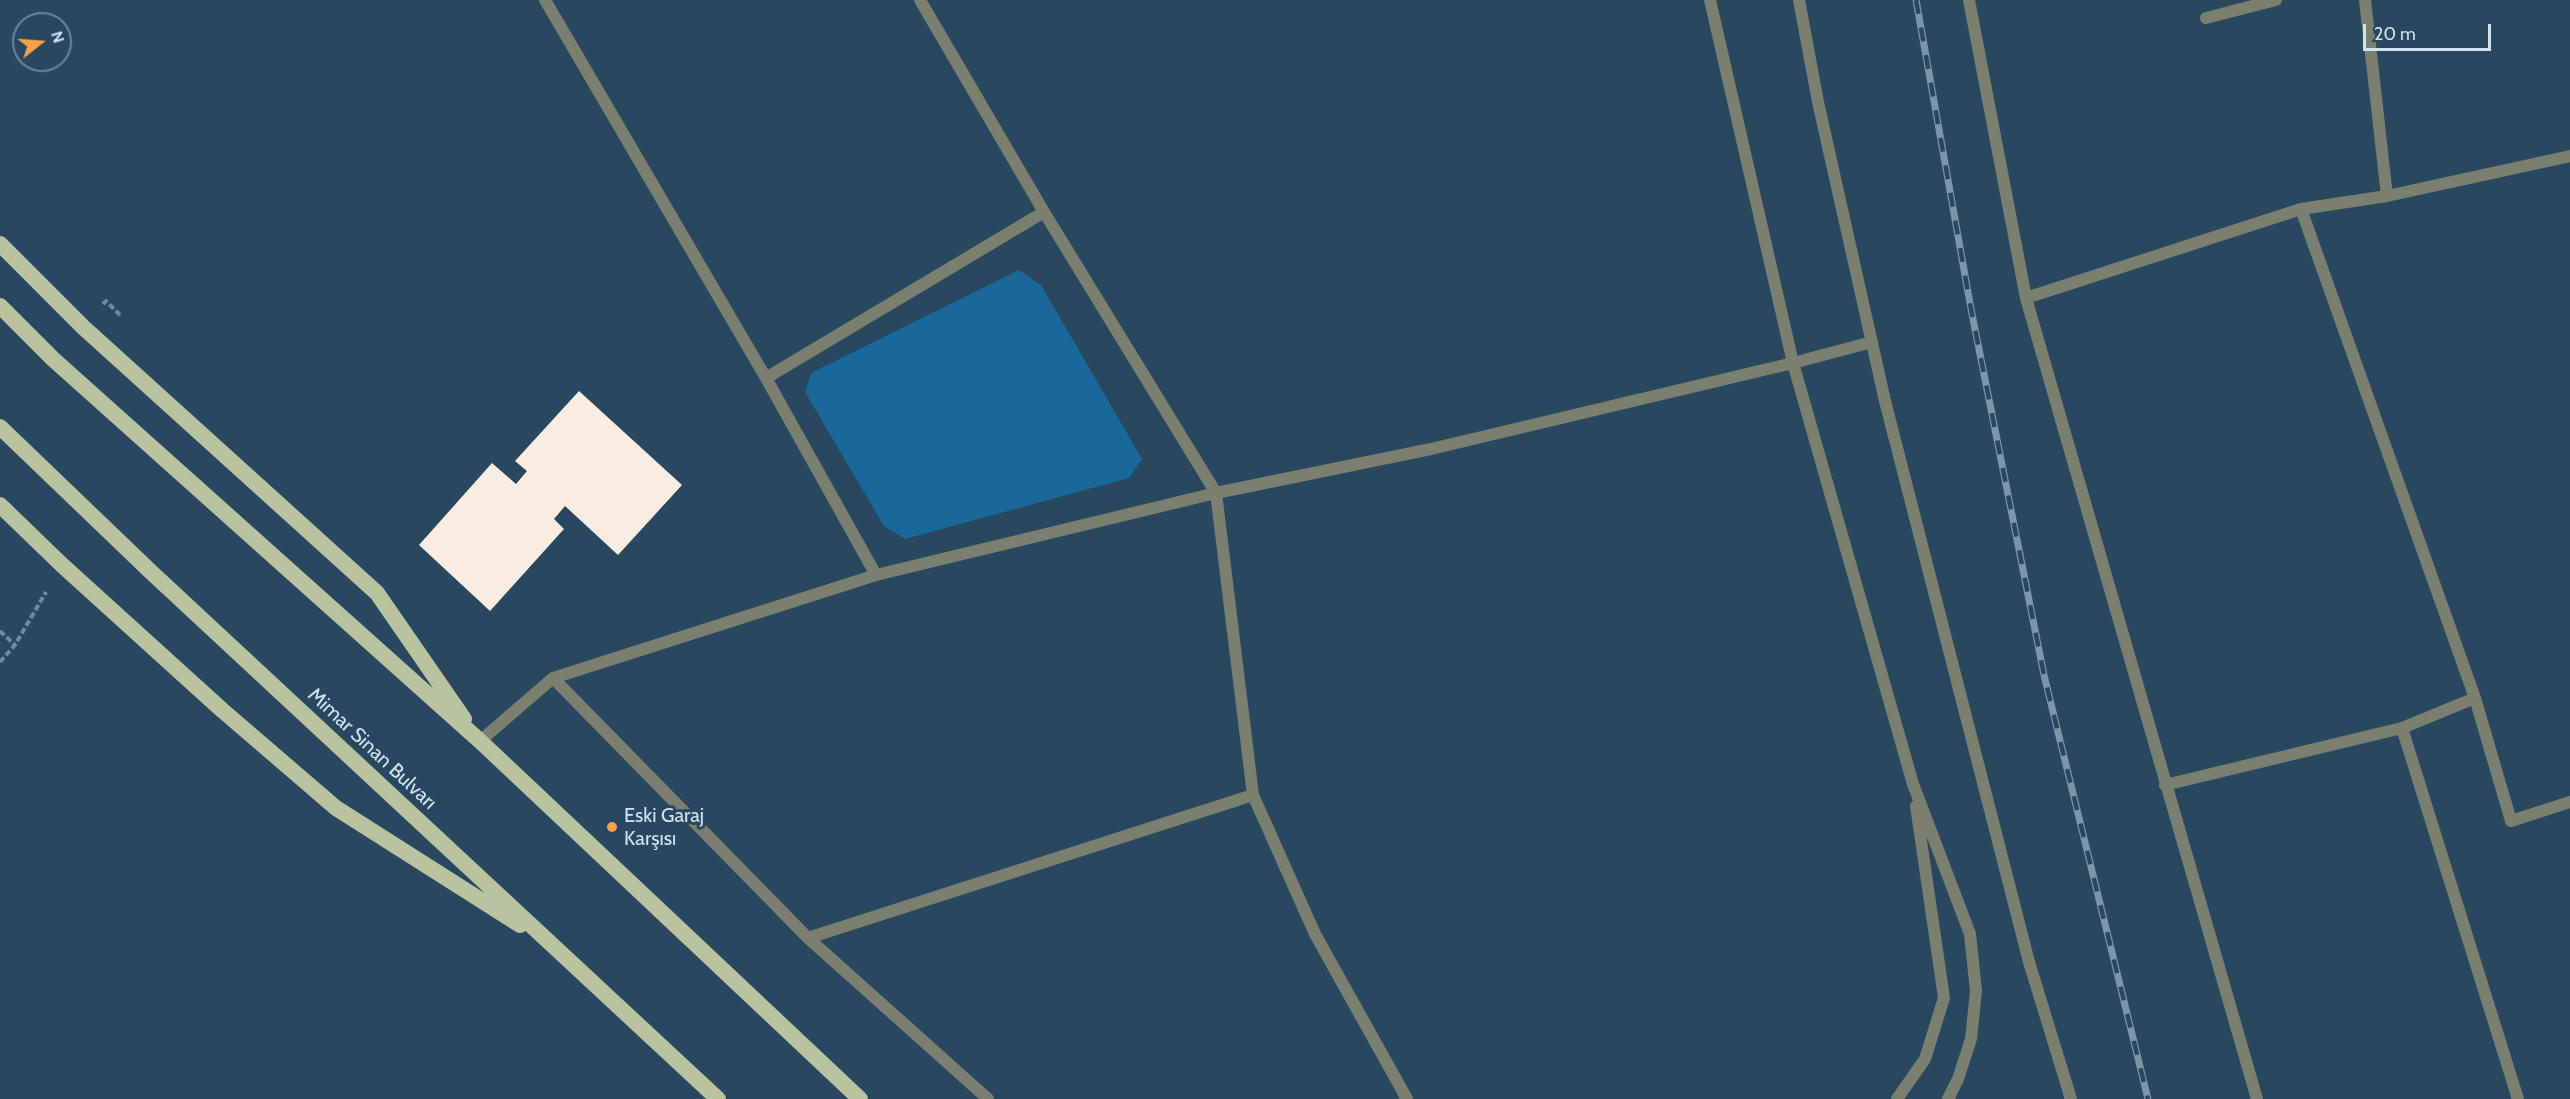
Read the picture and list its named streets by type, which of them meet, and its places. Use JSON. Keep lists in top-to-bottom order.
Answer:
{
  "streets": {
    "highway": ["Mimar Sinan Bulvarı"]
  },
  "places": ["Eski Garaj Karşısı"],
  "scale_bar": "20 m",
  "north": "right"
}
